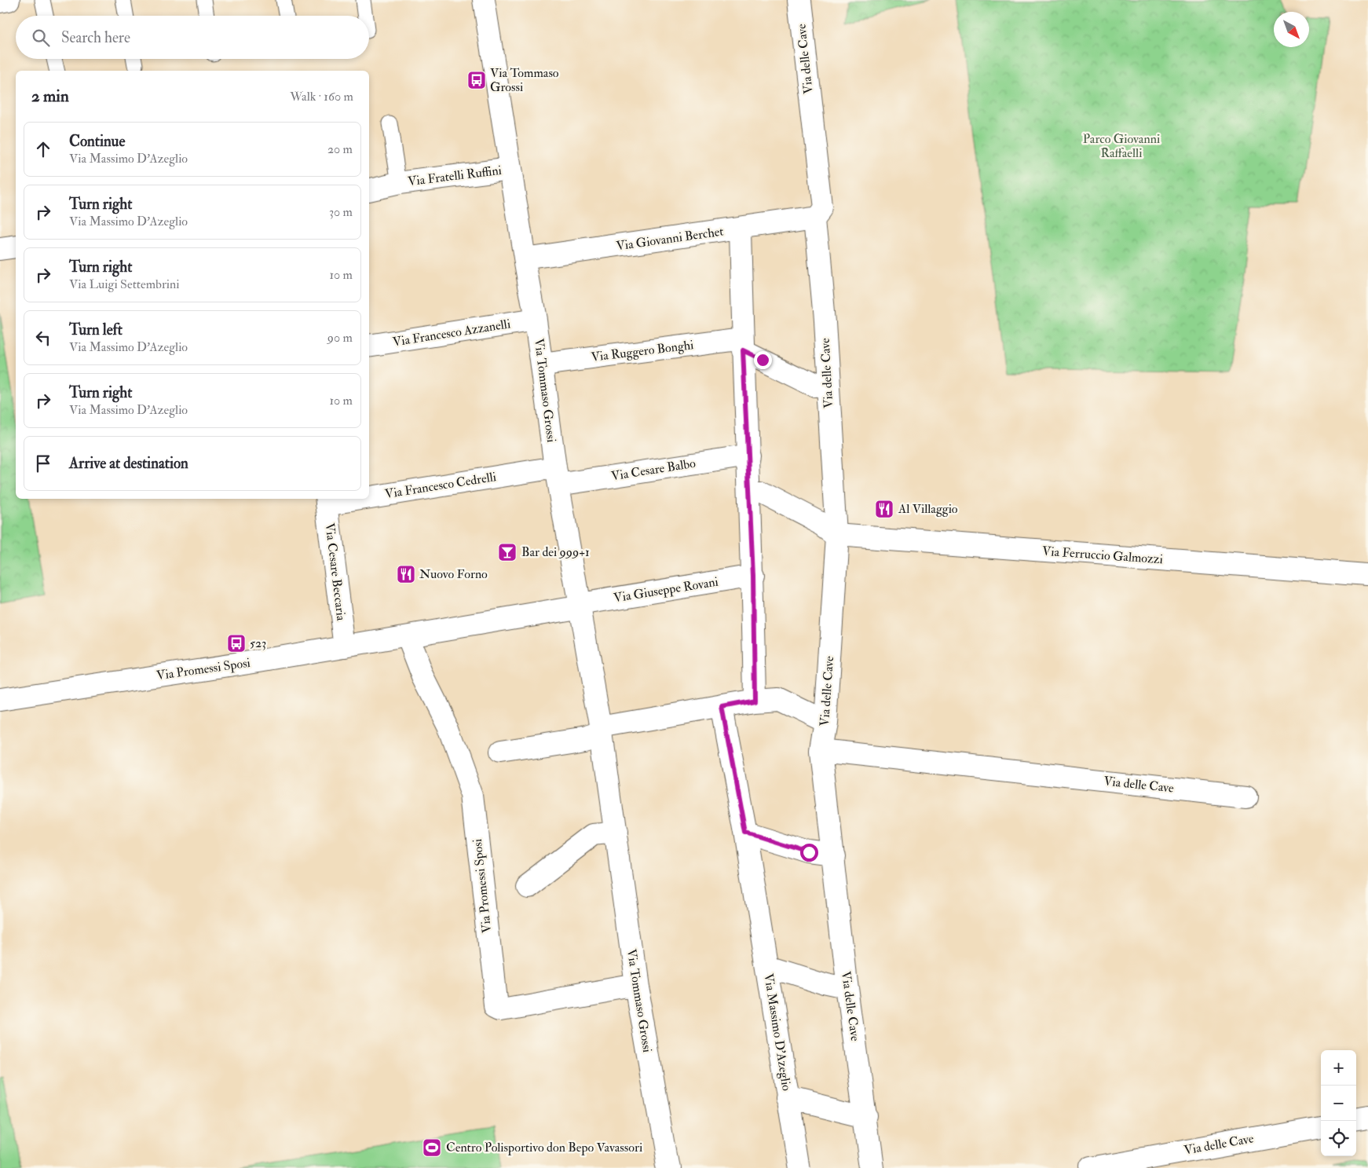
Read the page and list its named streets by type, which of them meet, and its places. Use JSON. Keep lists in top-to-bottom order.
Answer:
{
  "streets": {
    "street": [
      "Via delle Cave",
      "Via Fratelli Ruffini",
      "Via Giovanni Berchet",
      "Via Francesco Azzanelli",
      "Via Ruggero Bonghi",
      "Via Tommaso Grossi",
      "Via Cesare Balbo",
      "Via Francesco Cedrelli",
      "Via Ferruccio Galmozzi",
      "Via Cesare Beccaria",
      "Via Giuseppe Rovani",
      "Via Promessi Sposi",
      "Via Massimo D'Azeglio"
    ]
  },
  "crossings": [
    ["Via delle Cave", "Via Giovanni Berchet"],
    ["Via delle Cave", "Via Ferruccio Galmozzi"],
    ["Via delle Cave", "Via Massimo D'Azeglio"],
    ["Via Fratelli Ruffini", "Via Tommaso Grossi"],
    ["Via Giovanni Berchet", "Via Tommaso Grossi"],
    ["Via Francesco Azzanelli", "Via Tommaso Grossi"],
    ["Via Ruggero Bonghi", "Via Tommaso Grossi"],
    ["Via Tommaso Grossi", "Via Cesare Balbo"],
    ["Via Tommaso Grossi", "Via Francesco Cedrelli"],
    ["Via Tommaso Grossi", "Via Giuseppe Rovani"],
    ["Via Tommaso Grossi", "Via Promessi Sposi"],
    ["Via Cesare Balbo", "Via Francesco Cedrelli"],
    ["Via Francesco Cedrelli", "Via Cesare Beccaria"],
    ["Via Cesare Beccaria", "Via Promessi Sposi"],
    ["Via Giuseppe Rovani", "Via Promessi Sposi"]
  ],
  "parks": ["Parco Giovanni Raffaelli"],
  "places": {
    "bus stop": ["Via Tommaso Grossi", "523"],
    "restaurant": ["Al Villaggio", "Nuovo Forno"],
    "bar": ["Bar dei 999+1"],
    "sports": ["Centro Polisportivo don Bepo Vavassori"]
  },
  "north": "bottom right",
  "page": {
    "search": "Search here",
    "heading": ["2 min", "Walk · 160 m"],
    "list": [
      ["Continue", "Via Massimo D'Azeglio", "20 m"],
      ["Turn right", "Via Massimo D'Azeglio", "30 m"],
      ["Turn right", "Via Luigi Settembrini", "10 m"],
      ["Turn left", "Via Massimo D'Azeglio", "90 m"],
      ["Turn right", "Via Massimo D'Azeglio", "10 m"],
      "Arrive at destination"
    ],
    "map_buttons": ["+", "−"]
  }
}
